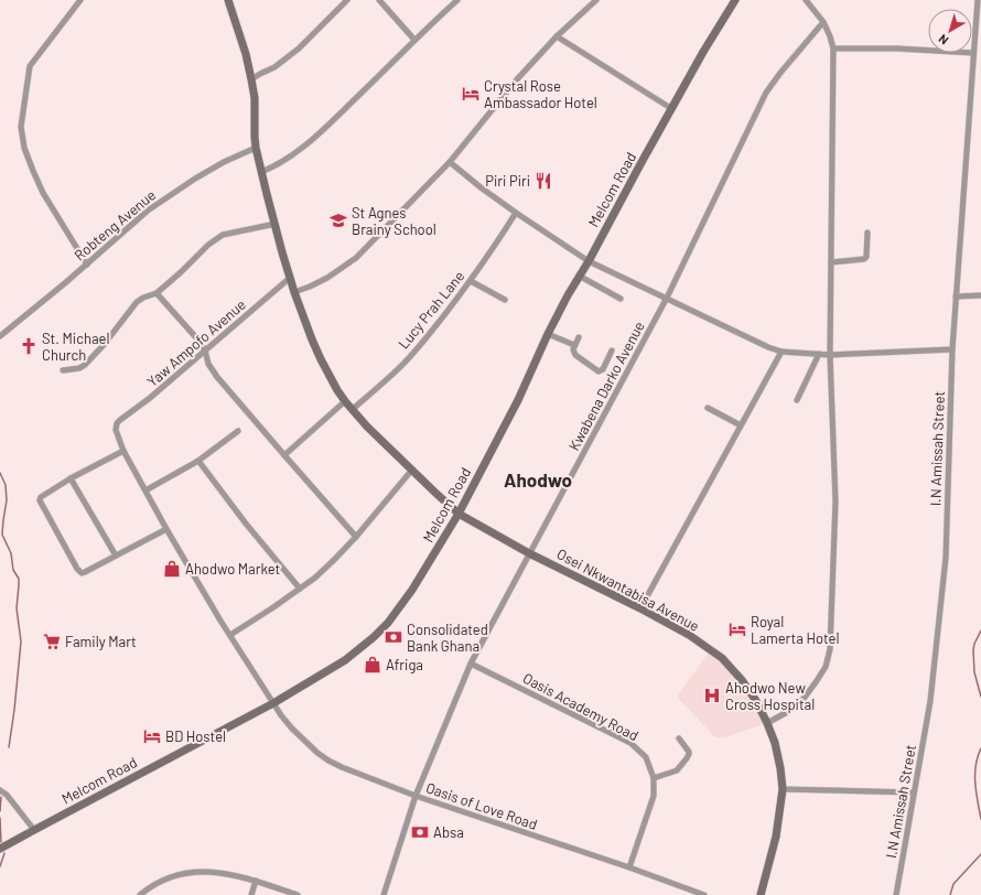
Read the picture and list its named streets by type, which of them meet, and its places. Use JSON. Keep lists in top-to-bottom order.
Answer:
{
  "streets": {
    "main road": ["Melcom Road", "Osei Nkwantabisa Avenue"],
    "street": [
      "Robteng Avenue",
      "Lucy Prah Lane",
      "Yaw Ampofo Avenue",
      "Kwabena Darko Avenue",
      "I.N Amissah Street",
      "Oasis Academy Road",
      "Oasis of Love Road"
    ]
  },
  "crossings": [
    ["Melcom Road", "Osei Nkwantabisa Avenue"],
    ["Melcom Road", "Oasis of Love Road"],
    ["Robteng Avenue", "Osei Nkwantabisa Avenue"],
    ["Lucy Prah Lane", "Osei Nkwantabisa Avenue"],
    ["Yaw Ampofo Avenue", "Osei Nkwantabisa Avenue"],
    ["Yaw Ampofo Avenue", "Oasis of Love Road"],
    ["Kwabena Darko Avenue", "Osei Nkwantabisa Avenue"],
    ["Kwabena Darko Avenue", "Oasis Academy Road"],
    ["Kwabena Darko Avenue", "Oasis of Love Road"],
    ["Oasis Academy Road", "Oasis of Love Road"]
  ],
  "districts": ["Ahodwo"],
  "places": {
    "hotel": ["Crystal Rose Ambassador Hotel", "Royal Lamerta Hotel", "BD Hostel"],
    "restaurant": ["Piri Piri"],
    "school or university": ["St Agnes Brainy School"],
    "church": ["St. Michael Church"],
    "shop": ["Ahodwo Market", "Afriga"],
    "bank": ["Consolidated Bank Ghana", "Absa"],
    "supermarket": ["Family Mart"],
    "hospital": ["Ahodwo New Cross Hospital"]
  },
  "north": "bottom left"
}
